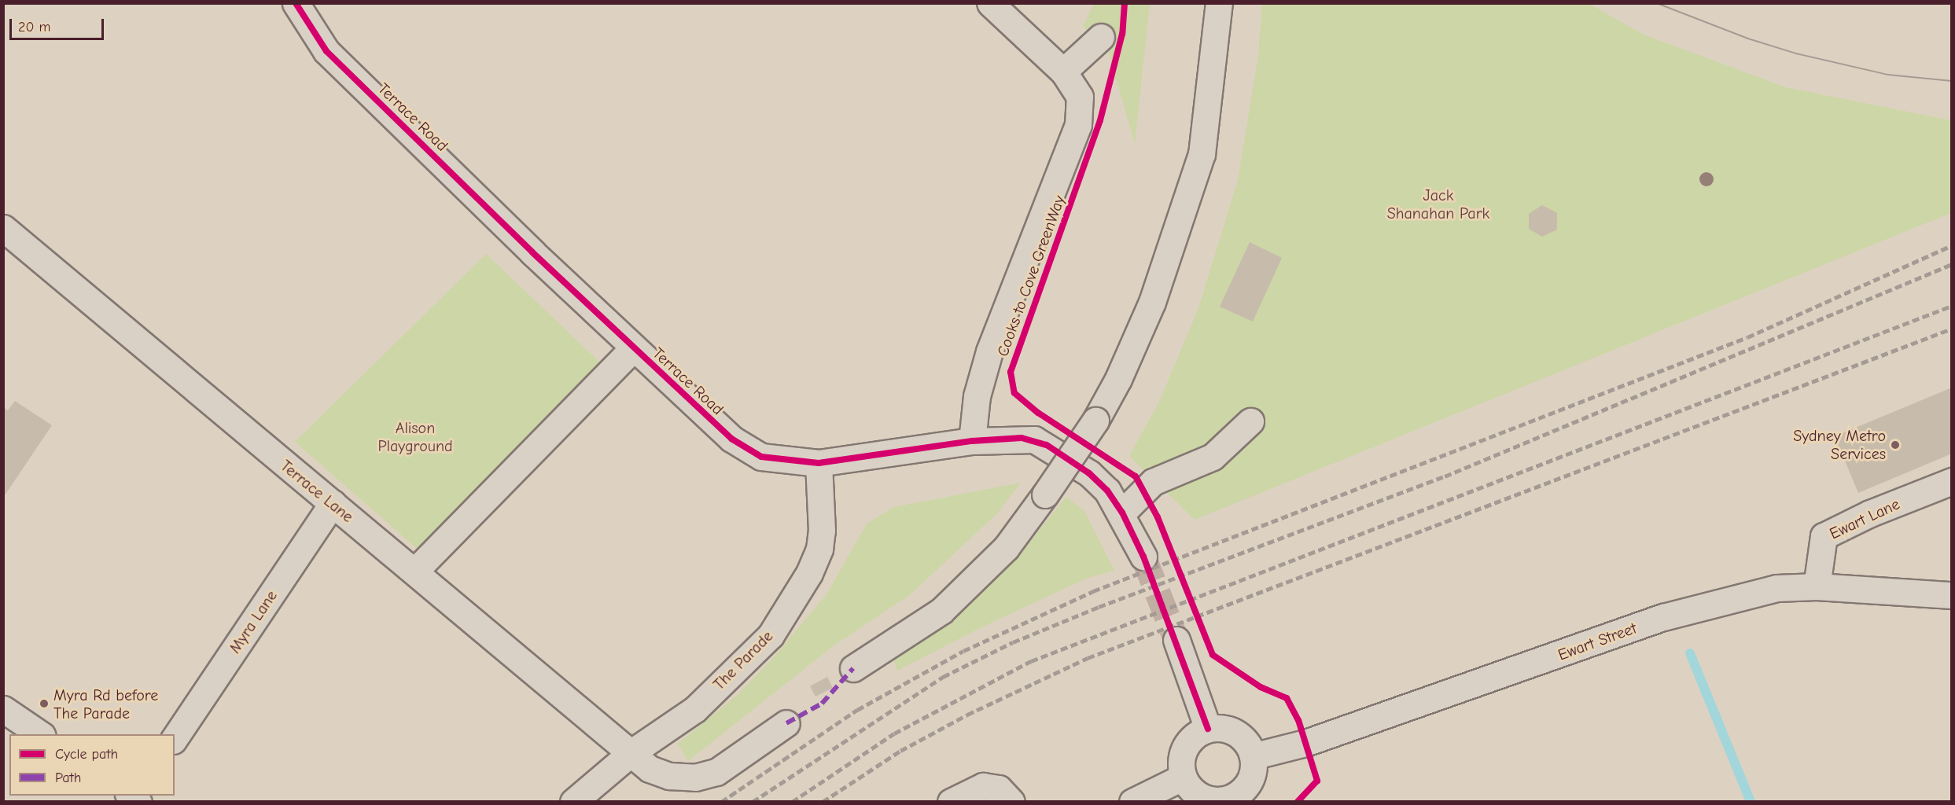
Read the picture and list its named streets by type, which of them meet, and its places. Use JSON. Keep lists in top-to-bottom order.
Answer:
{
  "streets": {
    "street": [
      "Terrace Road",
      "Terrace Lane",
      "Ewart Lane",
      "Myra Lane",
      "Ewart Street",
      "The Parade"
    ],
    "cycle path": ["Cooks to Cove GreenWay"]
  },
  "crossings": [
    ["Terrace Road", "The Parade"],
    ["Terrace Lane", "Myra Lane"],
    ["Terrace Lane", "The Parade"],
    ["Ewart Lane", "Ewart Street"]
  ],
  "parks": ["Jack Shanahan Park", "Alison Playground"],
  "places": ["Sydney Metro Services", "Myra Rd before The Parade"],
  "legend": ["Cycle path", "Path"],
  "scale_bar": "20 m"
}
